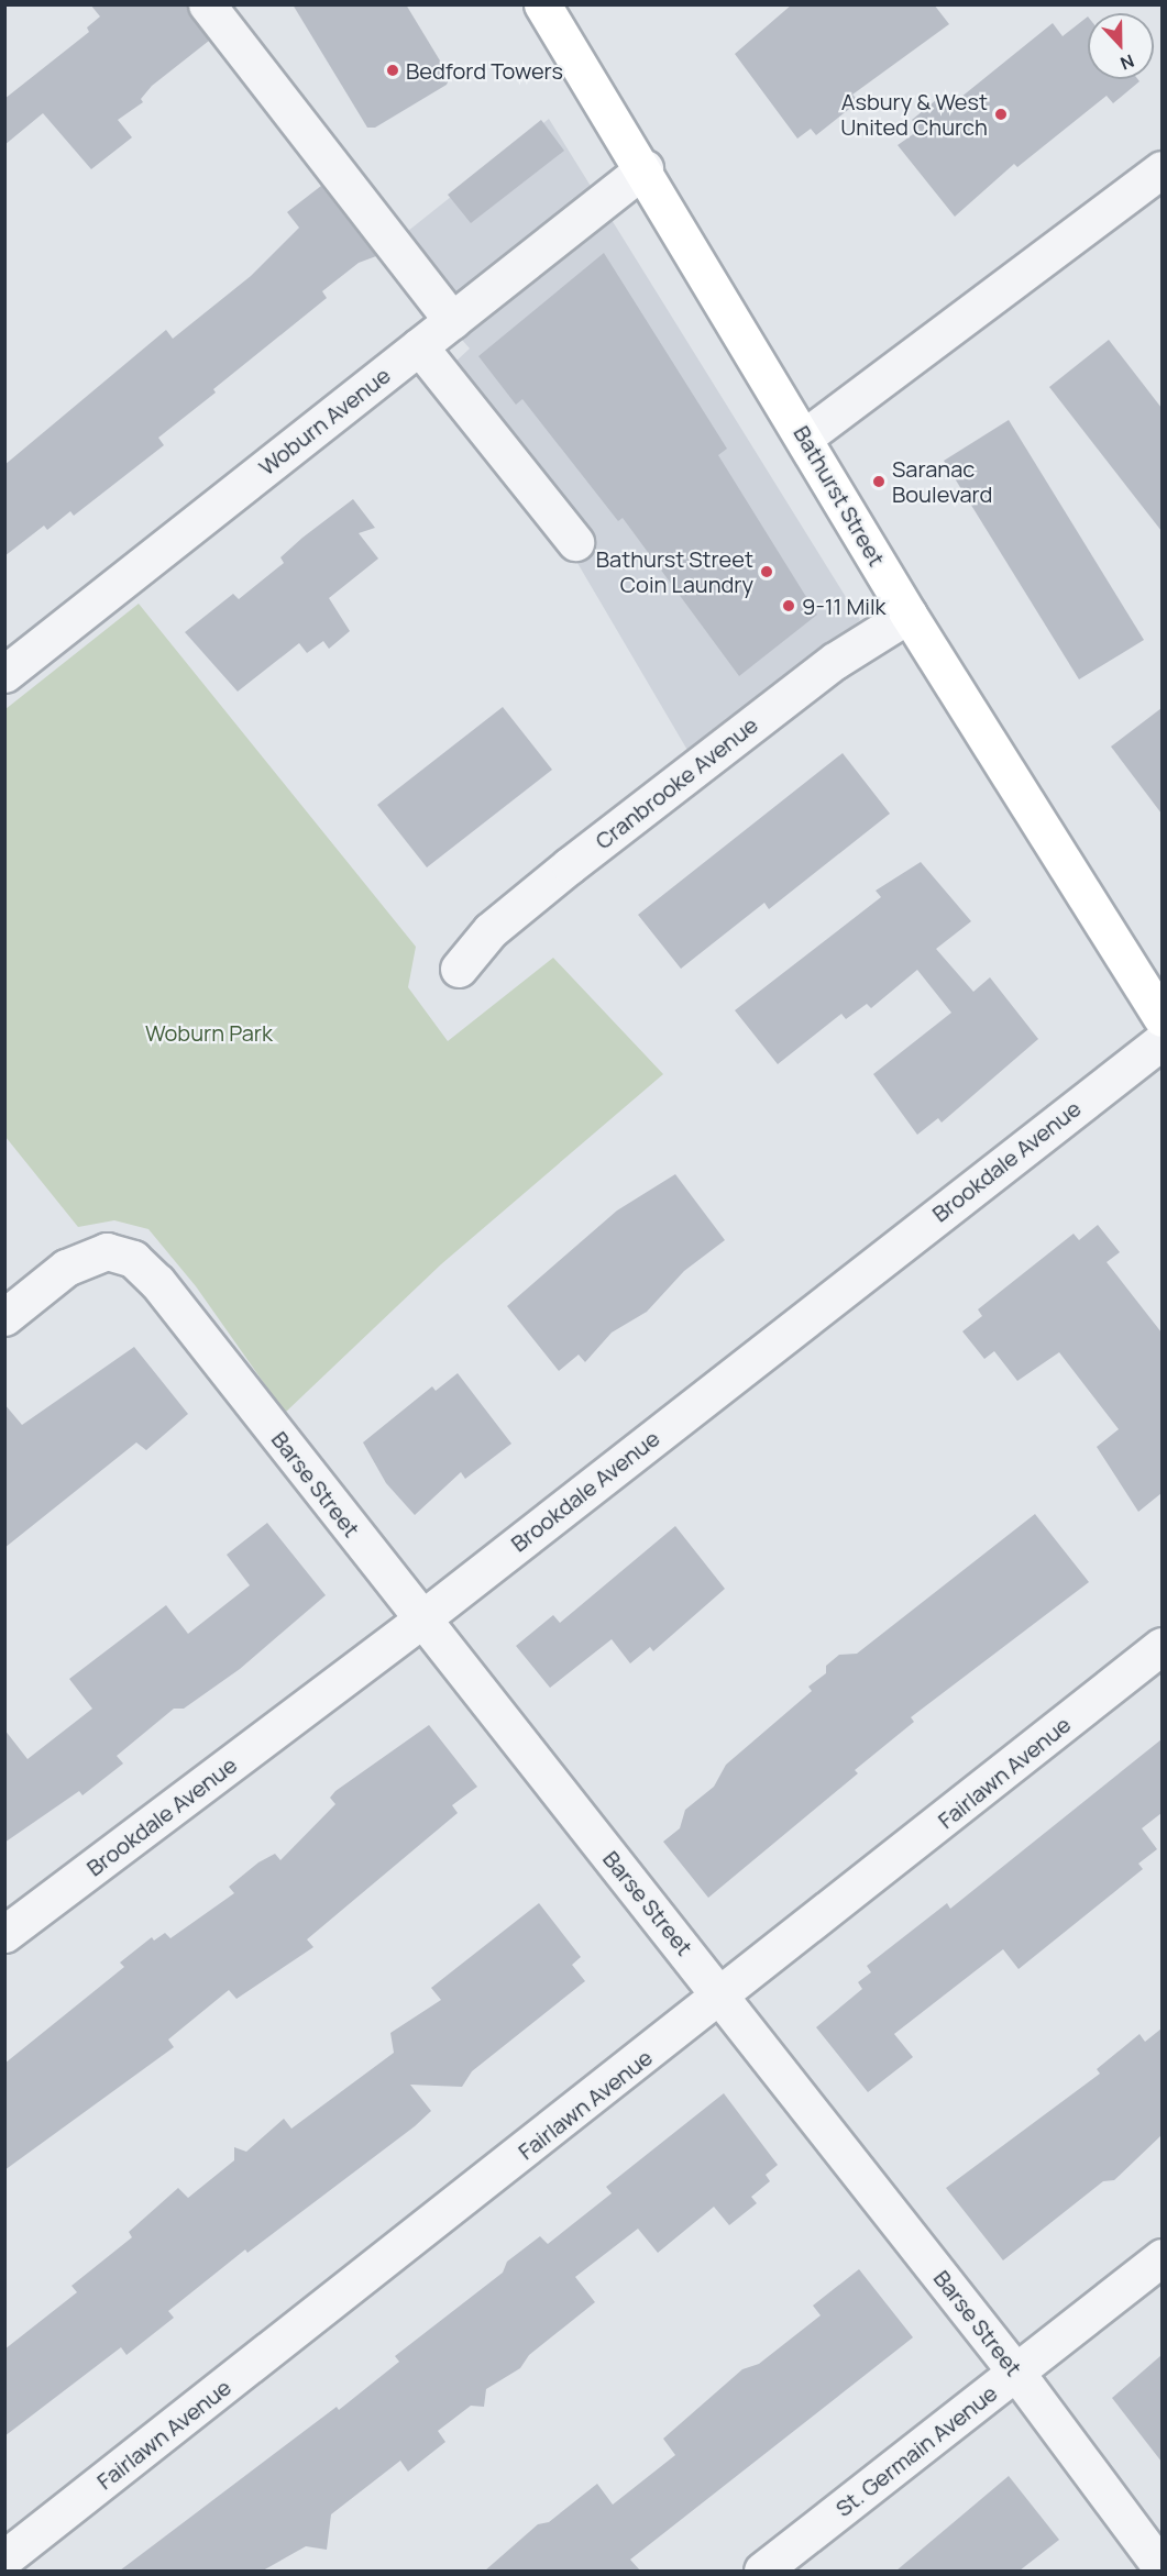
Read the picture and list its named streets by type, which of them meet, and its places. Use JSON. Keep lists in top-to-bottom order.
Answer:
{
  "streets": {
    "main road": ["Bathurst Street"],
    "street": [
      "Woburn Avenue",
      "Cranbrooke Avenue",
      "Brookdale Avenue",
      "Barse Street",
      "Fairlawn Avenue",
      "St. Germain Avenue"
    ]
  },
  "crossings": [
    ["Woburn Avenue", "Bathurst Street"],
    ["Bathurst Street", "Cranbrooke Avenue"],
    ["Brookdale Avenue", "Barse Street"],
    ["Barse Street", "Fairlawn Avenue"],
    ["Barse Street", "St. Germain Avenue"]
  ],
  "parks": ["Woburn Park"],
  "places": [
    "Bedford Towers",
    "Asbury & West United Church",
    "Saranac Boulevard",
    "Bathurst Street Coin Laundry",
    "9-11 Milk"
  ],
  "north": "bottom"
}
